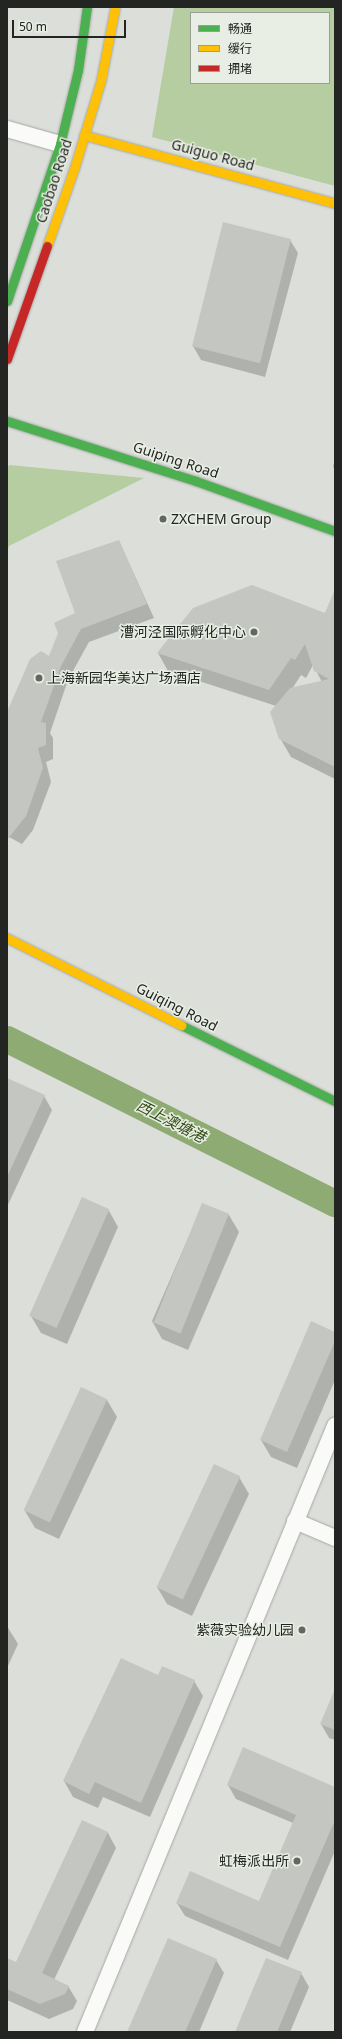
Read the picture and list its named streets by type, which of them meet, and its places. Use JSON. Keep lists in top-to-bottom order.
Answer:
{
  "streets": {
    "street": [
      "Guiguo Road",
      "Caobao Road",
      "Guiping Road",
      "Guiqing Road"
    ]
  },
  "crossings": [
    ["Guiguo Road", "Caobao Road"]
  ],
  "water": ["西上澳塘港"],
  "places": [
    "ZXCHEM Group",
    "漕河泾国际孵化中心",
    "上海新园华美达广场酒店",
    "紫薇实验幼儿园",
    "虹梅派出所"
  ],
  "legend": ["畅通", "缓行", "拥堵"],
  "scale_bar": "50 m"
}
